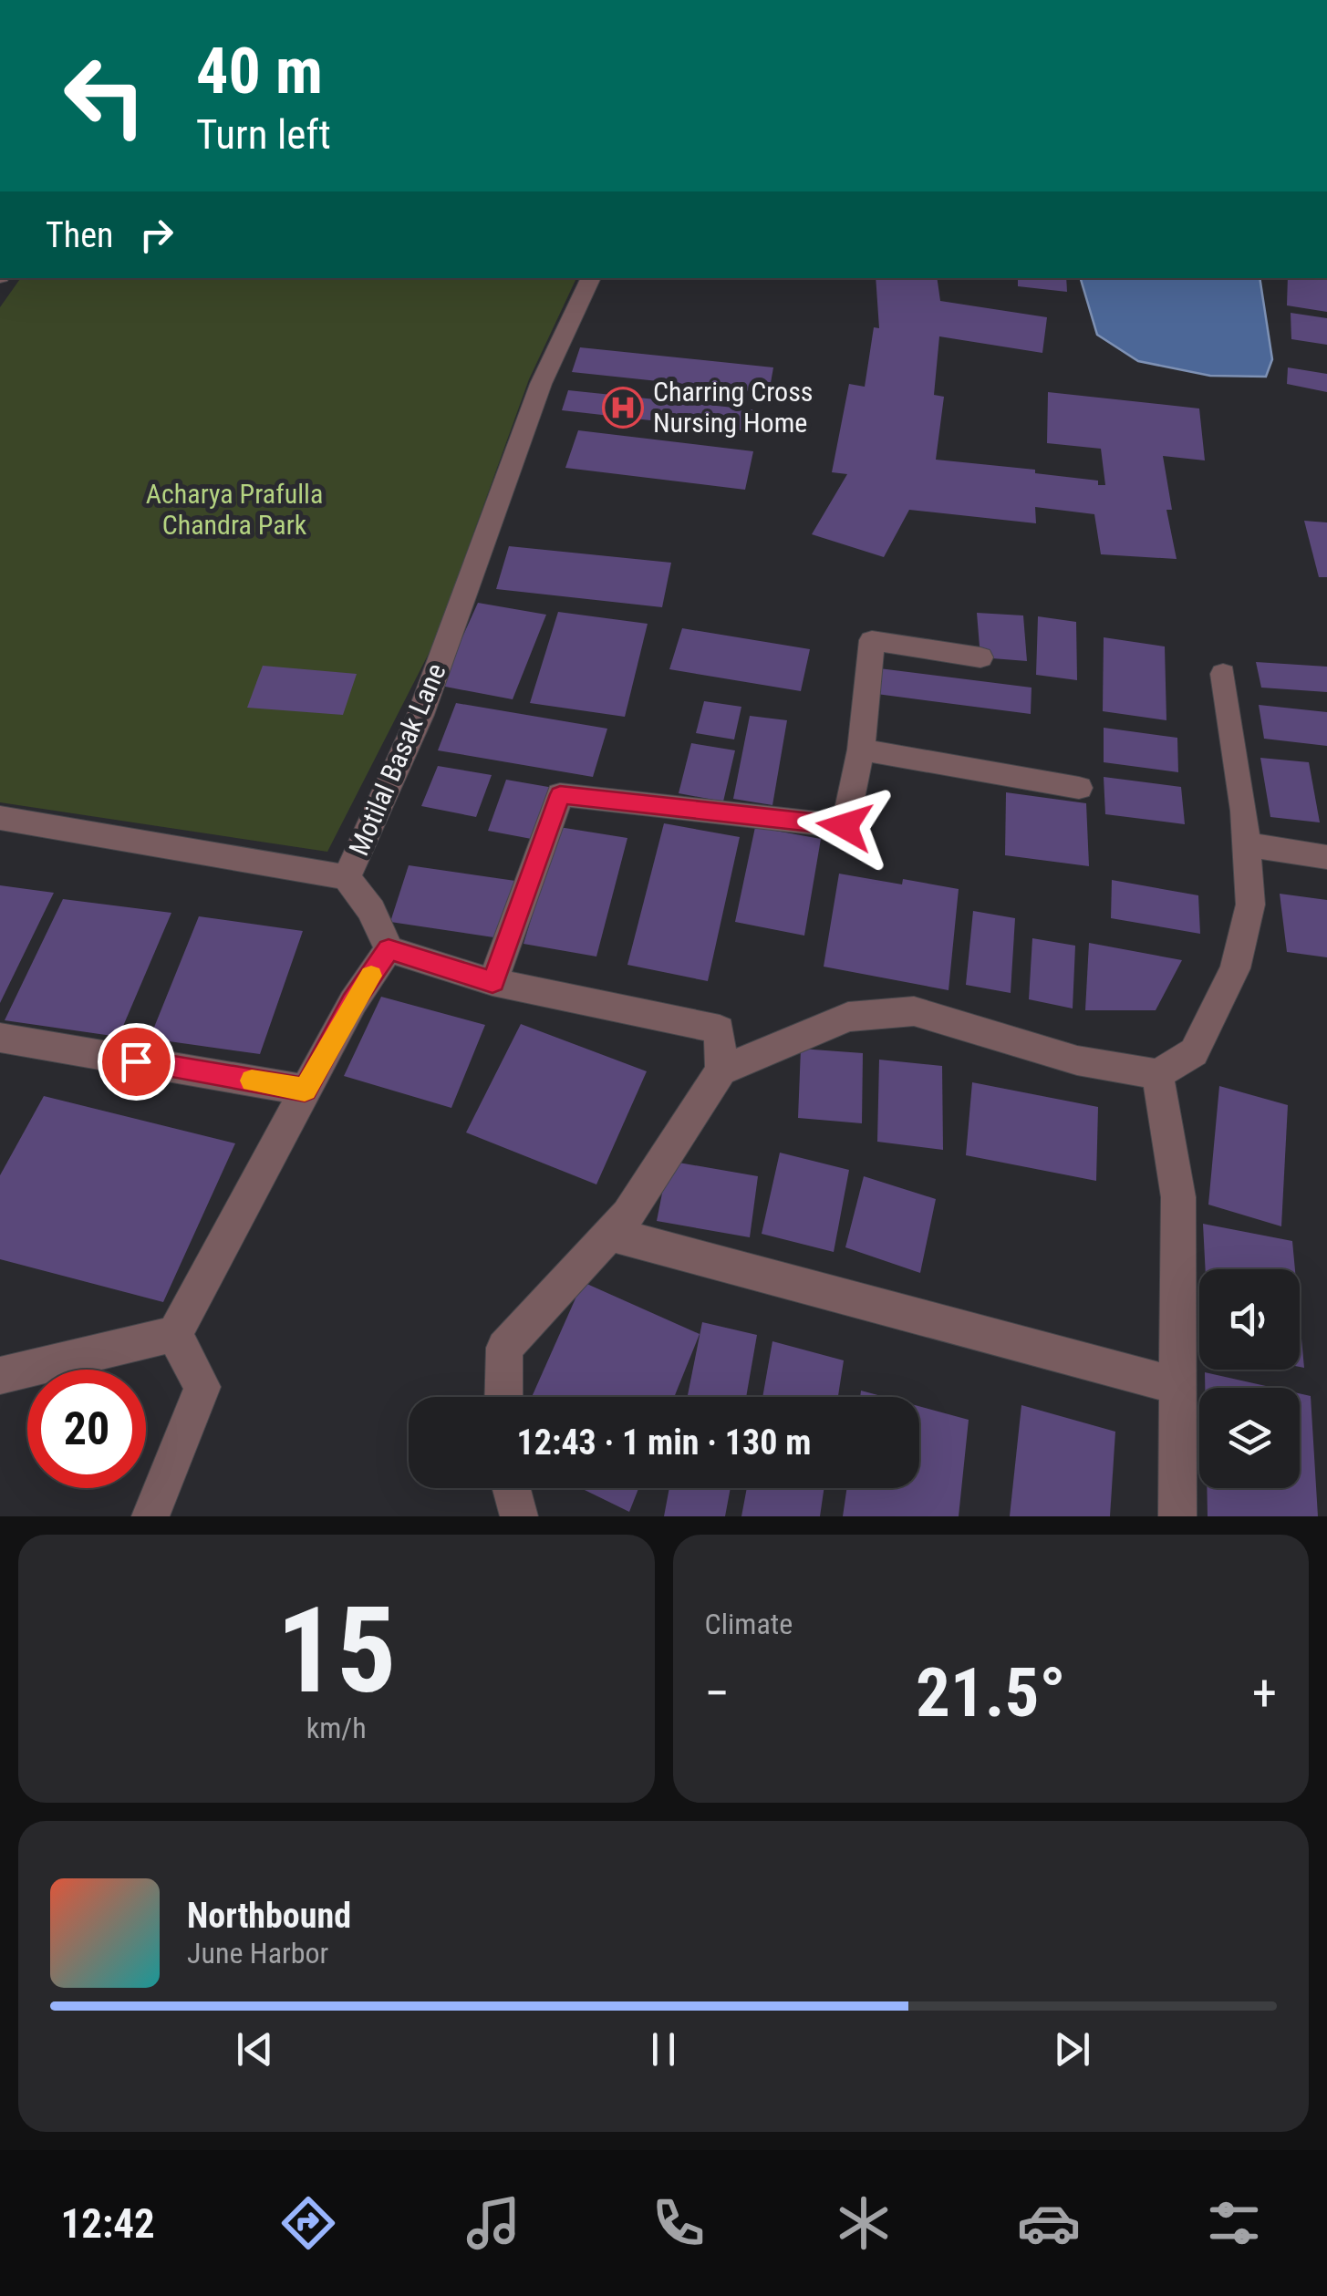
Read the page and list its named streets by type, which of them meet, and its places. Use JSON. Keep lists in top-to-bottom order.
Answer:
{
  "streets": {
    "street": ["Motilal Basak Lane"]
  },
  "parks": ["Acharya Prafulla Chandra Park"],
  "places": {
    "hospital": ["Charring Cross Nursing Home"]
  },
  "page": {
    "turn": ["40 m", "Turn left"],
    "then": "Then",
    "limit": "20",
    "trip": "12:43 · 1 min · 130 m",
    "tile": [
      ["15", "km/h"],
      "Climate"
    ],
    "heat": ["−", "21.5°", "+"],
    "song": ["Northbound", "June Harbor"],
    "tabs": "12:42"
  }
}
